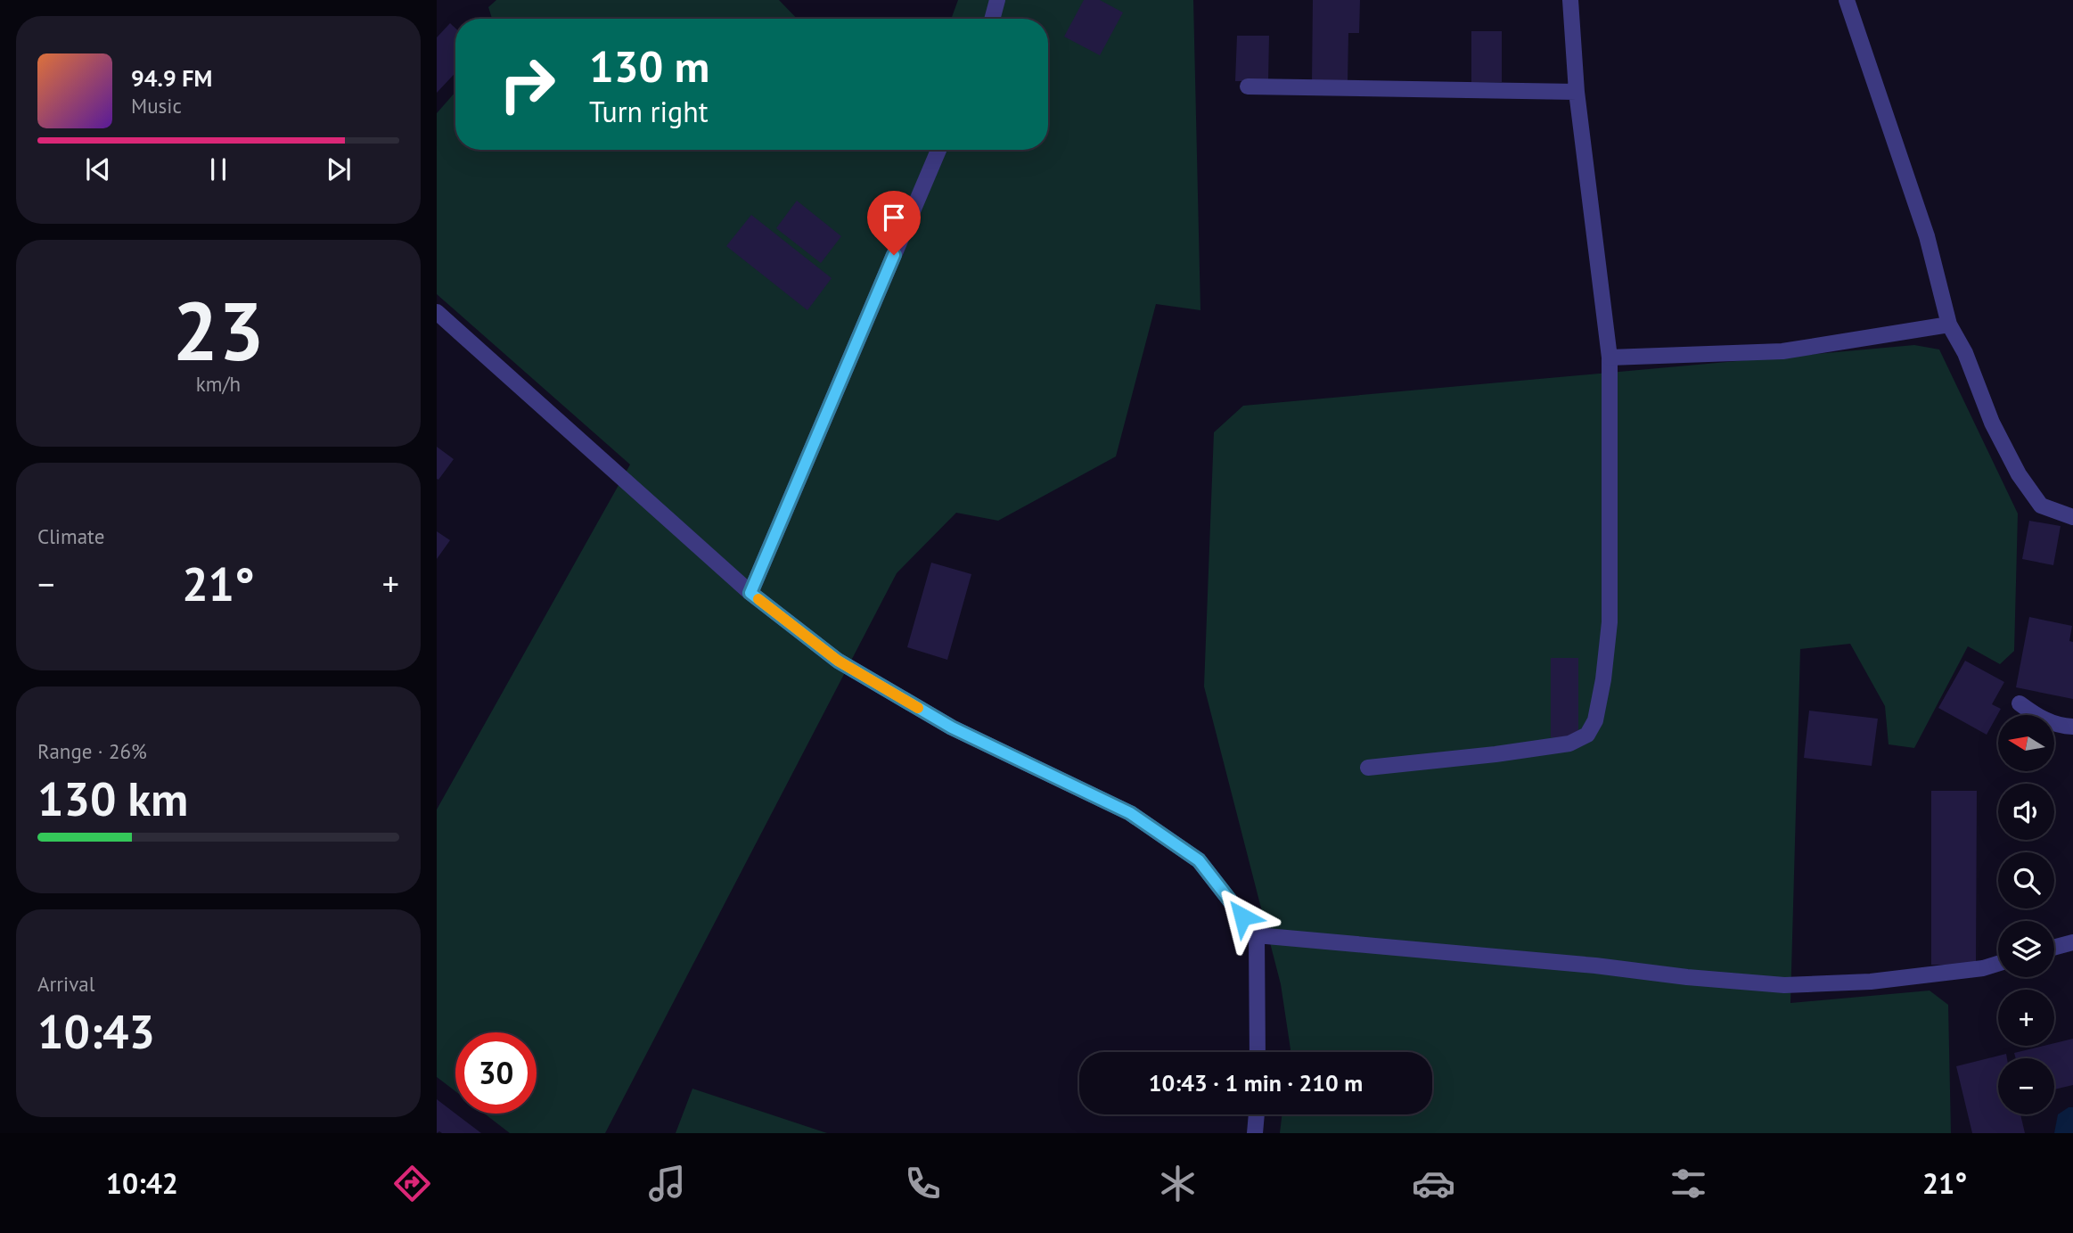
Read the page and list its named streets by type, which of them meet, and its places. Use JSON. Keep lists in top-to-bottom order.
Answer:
{
  "north": "left",
  "page": {
    "turn": ["130 m", "Turn right"],
    "song": ["94.9 FM", "Music"],
    "tile": [
      ["23", "km/h"],
      "Climate",
      ["Range · 26%", "130 km"],
      ["Arrival", "10:43"]
    ],
    "heat": ["−", "21°", "+"],
    "map_buttons": ["+", "−"],
    "limit": "30",
    "trip": "10:43 · 1 min · 210 m",
    "tabs": ["10:42", "21°"]
  }
}
